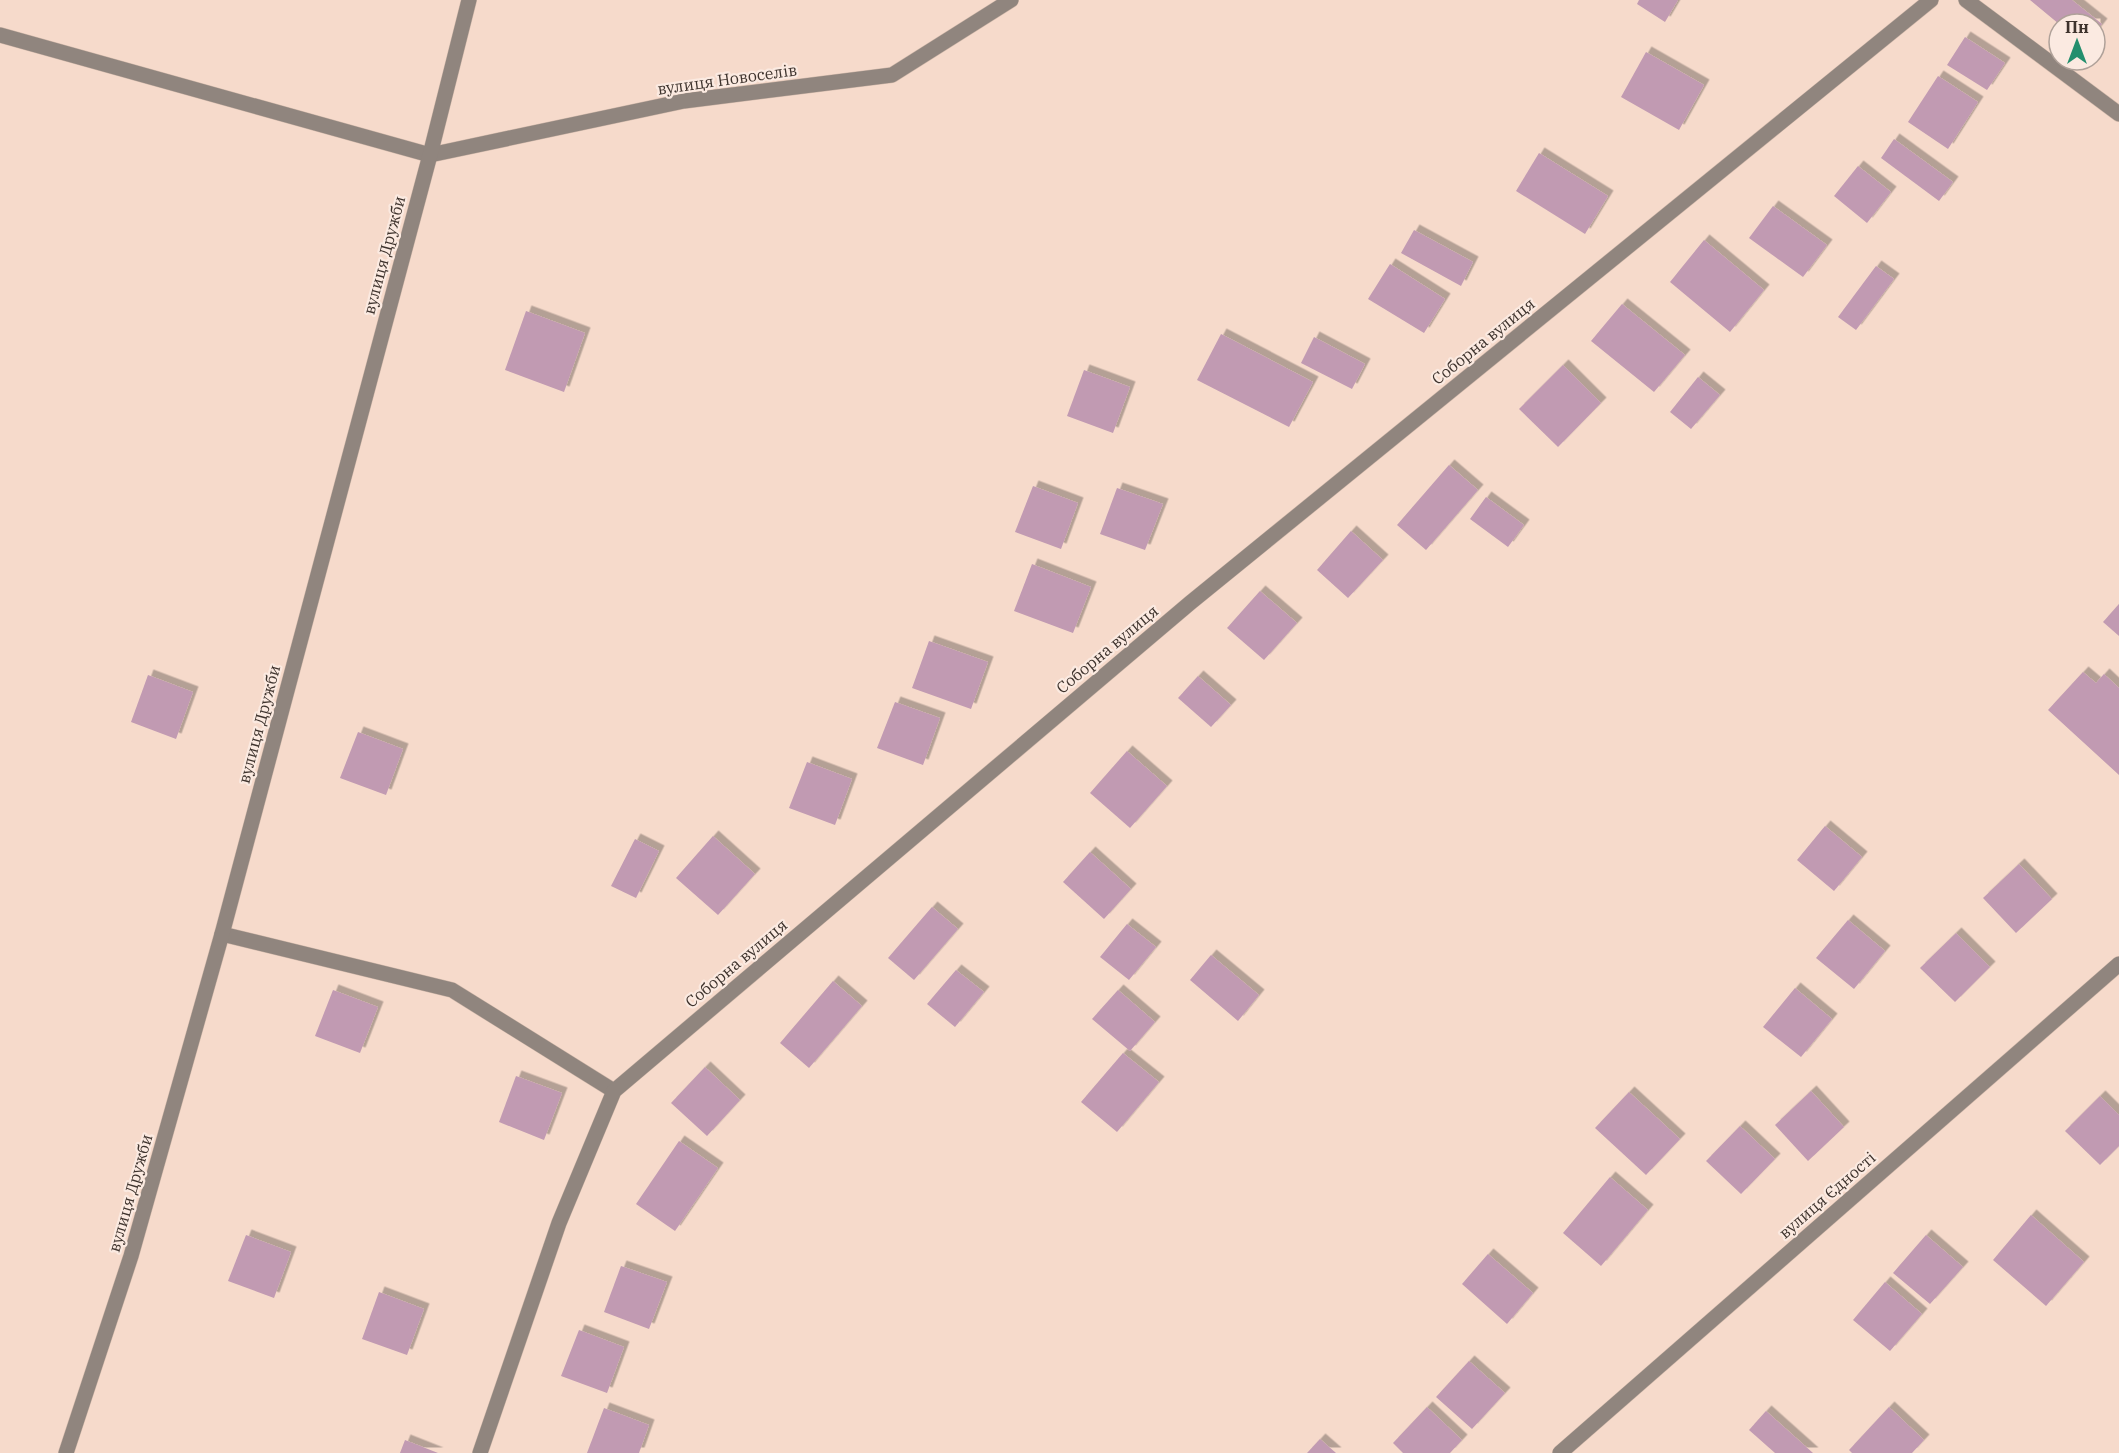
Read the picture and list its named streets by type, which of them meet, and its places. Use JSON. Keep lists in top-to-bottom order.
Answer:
{
  "streets": {
    "street": [
      "вулиця Новоселів",
      "вулиця Дружби",
      "Соборна вулиця",
      "вулиця Єдності"
    ]
  },
  "crossings": [
    ["вулиця Новоселів", "вулиця Дружби"]
  ],
  "north": "top"
}
